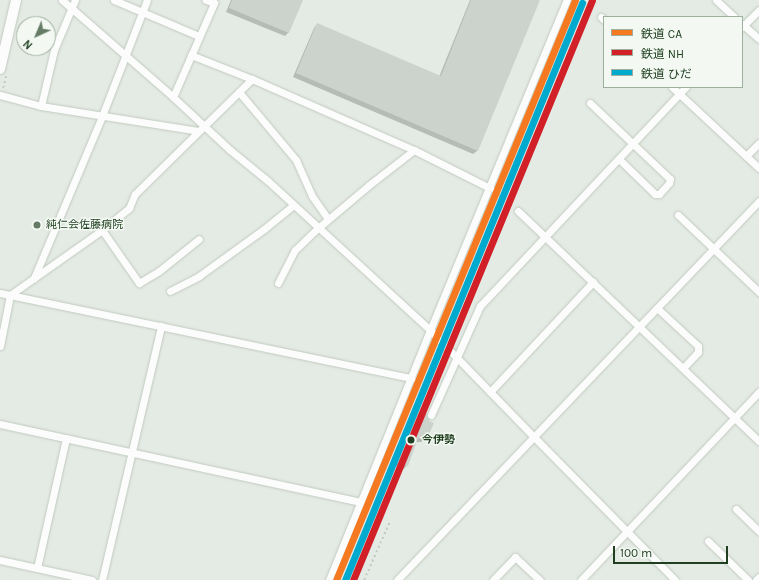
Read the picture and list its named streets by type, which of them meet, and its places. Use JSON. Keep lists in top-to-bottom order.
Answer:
{
  "places": ["純仁会佐藤病院", "今伊勢"],
  "lines": ["rail line CA", "rail line NH", "rail line ひだ"],
  "legend": ["鉄道 CA", "鉄道 NH", "鉄道 ひだ"],
  "scale_bar": "100 m",
  "north": "bottom left"
}
